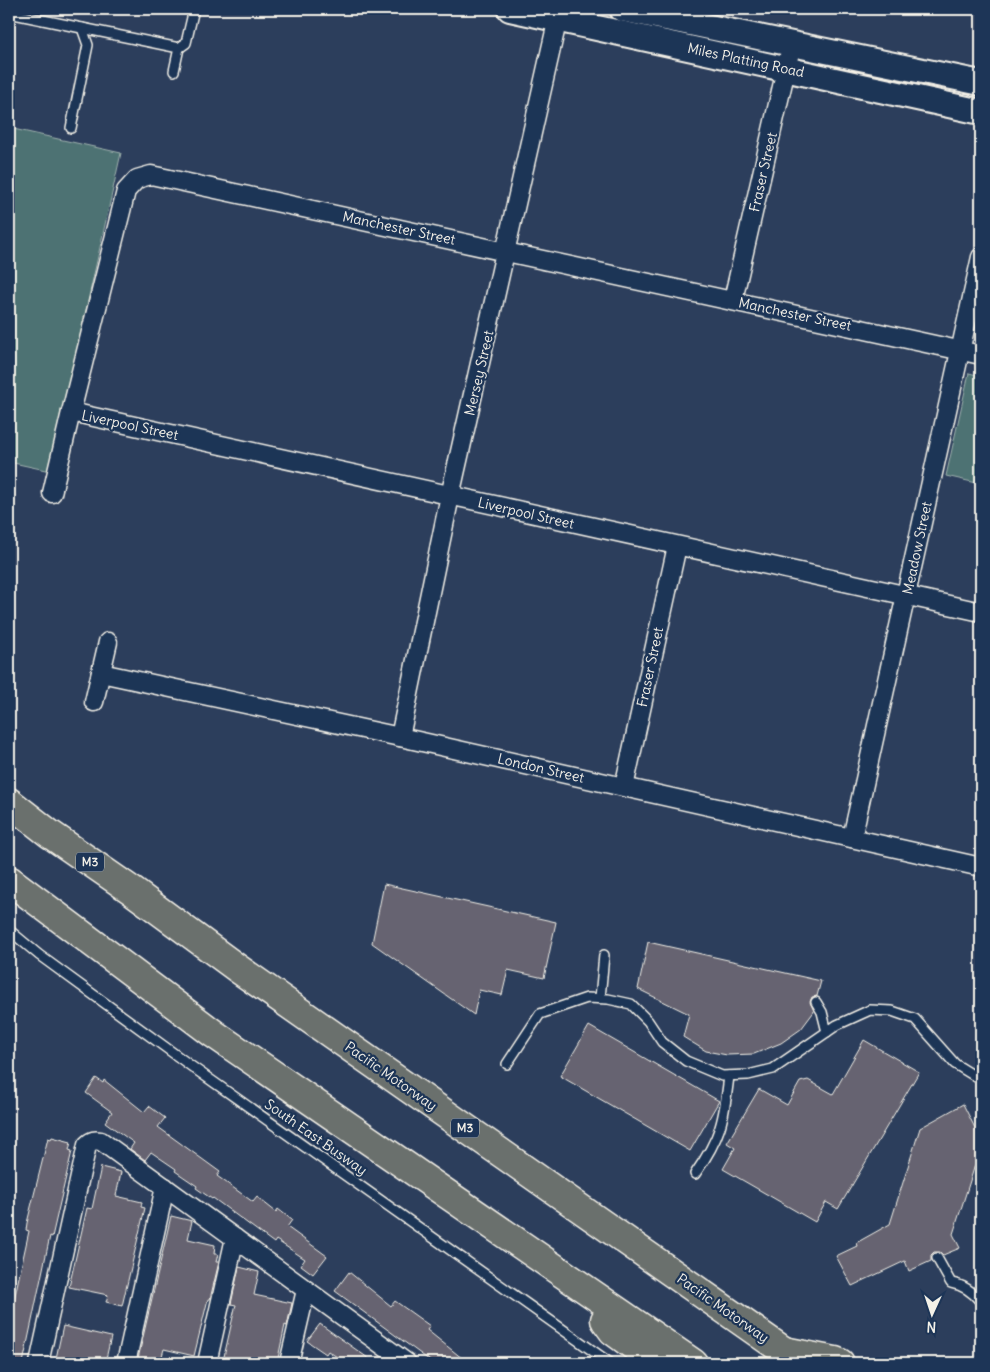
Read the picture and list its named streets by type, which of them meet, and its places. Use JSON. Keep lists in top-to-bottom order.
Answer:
{
  "streets": {
    "highway": ["M3", "Pacific Motorway"],
    "main road": ["Miles Platting Road"],
    "street": [
      "Fraser Street",
      "Manchester Street",
      "Mersey Street",
      "Liverpool Street",
      "Meadow Street",
      "London Street"
    ],
    "lane": ["South East Busway"]
  },
  "crossings": [
    ["Miles Platting Road", "Fraser Street"],
    ["Miles Platting Road", "Mersey Street"],
    ["Fraser Street", "Manchester Street"],
    ["Fraser Street", "Liverpool Street"],
    ["Fraser Street", "London Street"],
    ["Manchester Street", "Mersey Street"],
    ["Manchester Street", "Liverpool Street"],
    ["Manchester Street", "Meadow Street"],
    ["Mersey Street", "Liverpool Street"],
    ["Mersey Street", "London Street"],
    ["Liverpool Street", "Meadow Street"],
    ["Meadow Street", "London Street"]
  ],
  "north": "bottom"
}
